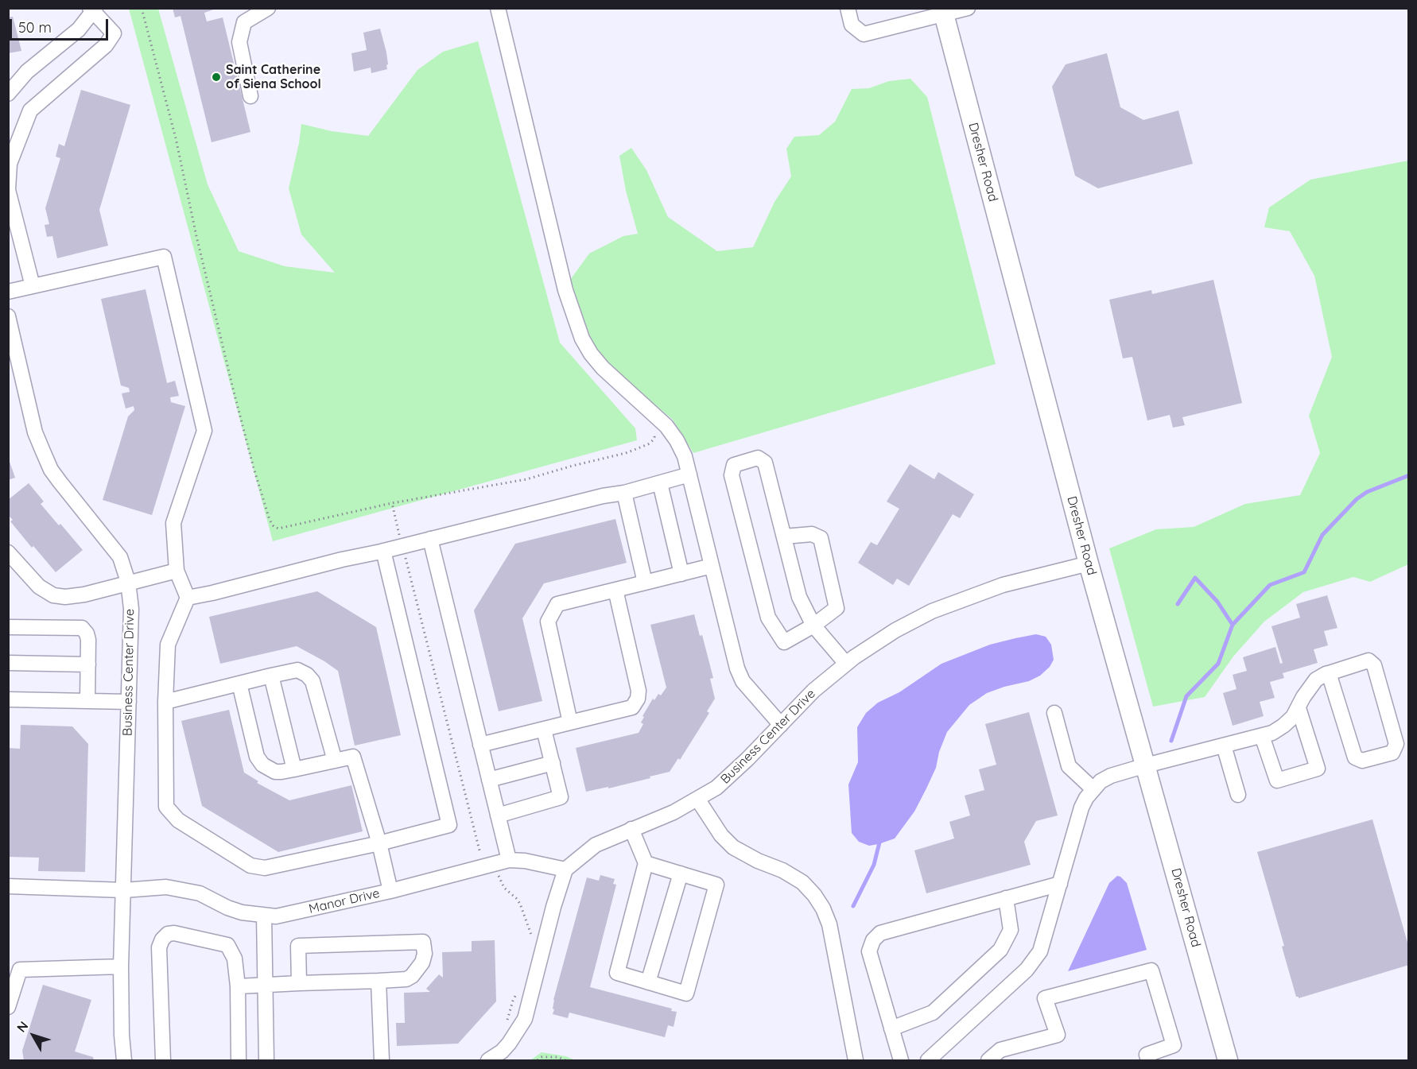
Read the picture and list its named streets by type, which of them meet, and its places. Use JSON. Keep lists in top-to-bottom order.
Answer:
{
  "streets": {
    "main road": ["Dresher Road"],
    "street": ["Business Center Drive", "Manor Drive"]
  },
  "crossings": [
    ["Dresher Road", "Business Center Drive"],
    ["Business Center Drive", "Manor Drive"]
  ],
  "places": ["Saint Catherine of Siena School"],
  "scale_bar": "50 m",
  "north": "top left"
}
